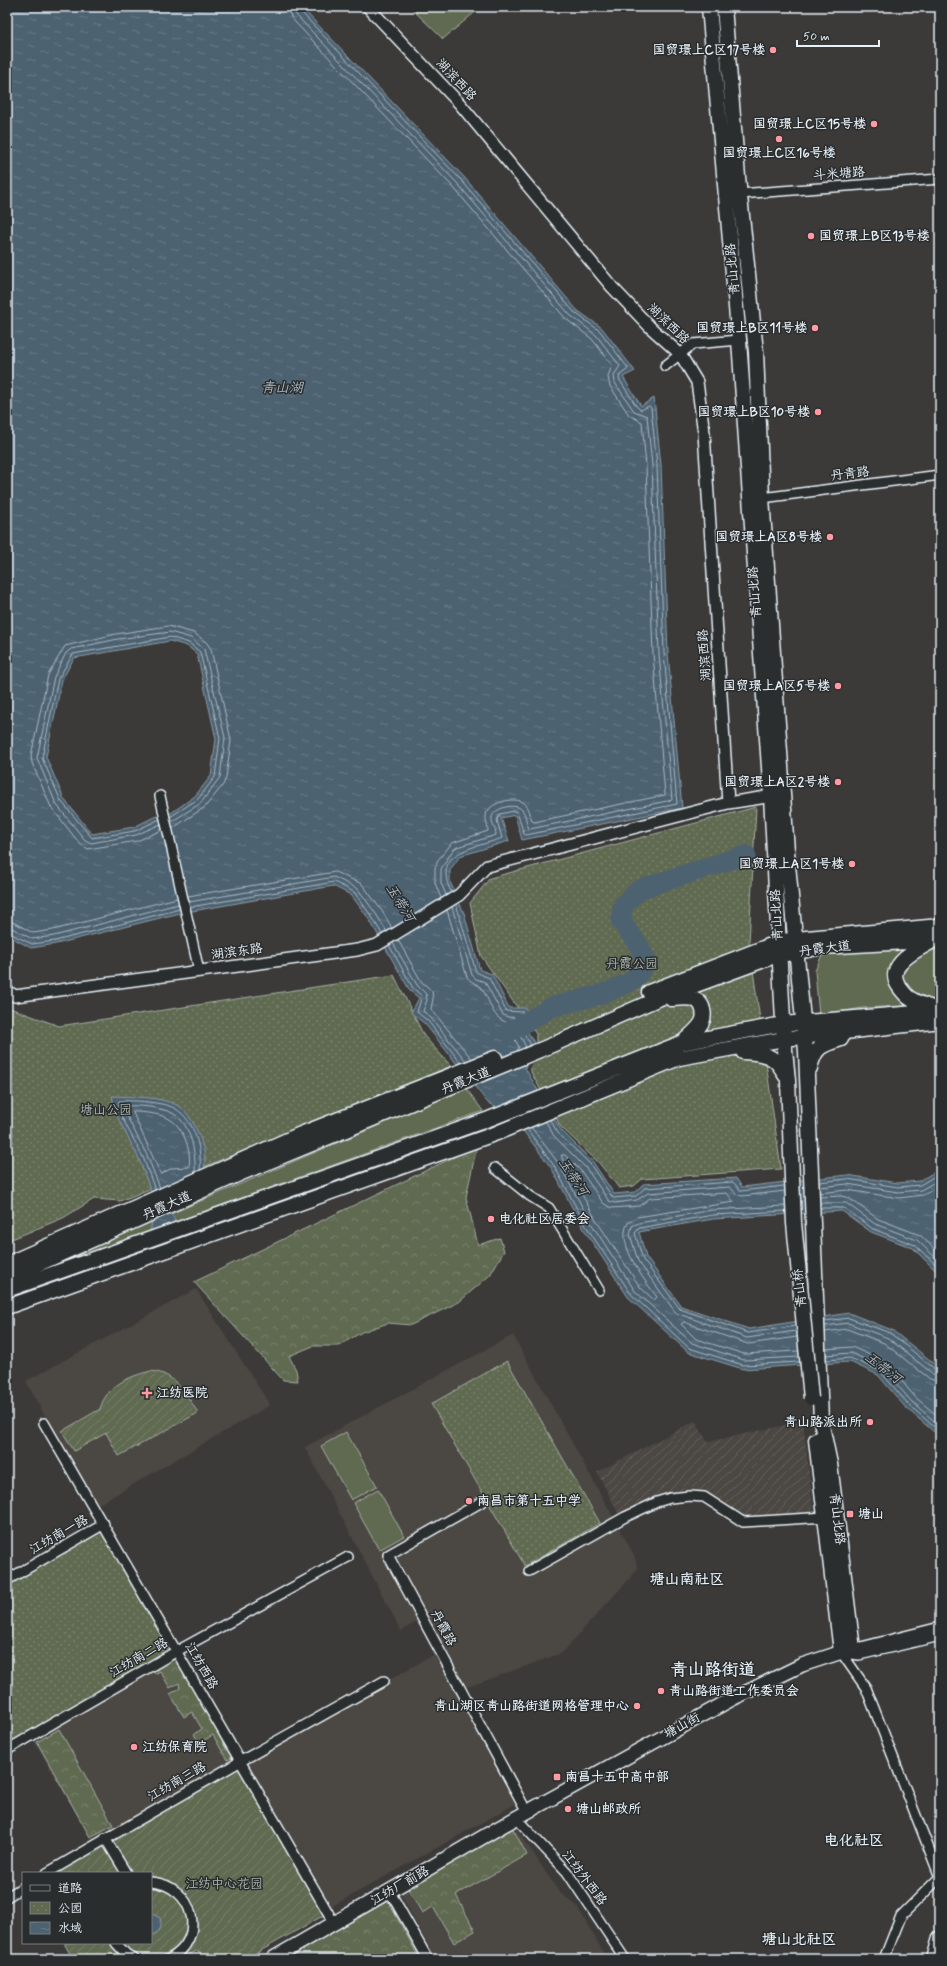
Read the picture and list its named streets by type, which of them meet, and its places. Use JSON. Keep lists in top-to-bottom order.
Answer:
{
  "streets": {
    "main road": [
      "青山北路",
      "丹霞大道",
      "青山桥",
      "塘山街",
      "江纺厂前路"
    ],
    "street": [
      "湖滨西路",
      "斗米塘路",
      "丹青路",
      "湖滨东路",
      "江纺南一路",
      "丹霞路",
      "江纺南二路",
      "江纺西路",
      "江纺南三路",
      "江纺外西路"
    ]
  },
  "crossings": [
    ["湖滨西路", "湖滨东路"],
    ["斗米塘路", "青山北路"],
    ["青山北路", "丹青路"],
    ["青山北路", "丹霞大道"],
    ["青山北路", "青山桥"],
    ["青山北路", "塘山街"],
    ["江纺南一路", "江纺西路"],
    ["丹霞路", "塘山街"],
    ["丹霞路", "江纺外西路"],
    ["丹霞路", "江纺厂前路"],
    ["江纺南二路", "江纺西路"],
    ["江纺西路", "江纺南三路"],
    ["江纺西路", "江纺厂前路"],
    ["塘山街", "江纺外西路"],
    ["塘山街", "江纺厂前路"],
    ["江纺外西路", "江纺厂前路"]
  ],
  "districts": [
    "塘山南社区",
    "青山路街道",
    "电化社区",
    "塘山北社区"
  ],
  "water": ["青山湖", "玉带河"],
  "parks": ["丹霞公园", "塘山公园", "江纺中心花园"],
  "places": {
    "other": [
      "国贸璟上C区17号楼",
      "国贸璟上C区15号楼",
      "国贸璟上C区16号楼",
      "国贸璟上B区13号楼",
      "国贸璟上B区11号楼",
      "国贸璟上B区10号楼",
      "国贸璟上A区8号楼",
      "国贸璟上A区5号楼",
      "国贸璟上A区2号楼",
      "国贸璟上A区1号楼",
      "电化社区居委会",
      "青山路派出所",
      "南昌市第十五中学",
      "青山路街道工作委员会",
      "青山湖区青山路街道网格管理中心",
      "江纺保育院",
      "塘山邮政所"
    ],
    "health": ["江纺医院"],
    "transit": ["塘山", "南昌十五中高中部"]
  },
  "legend": ["道路", "公园", "水域"],
  "scale_bar": "50 m"
}
